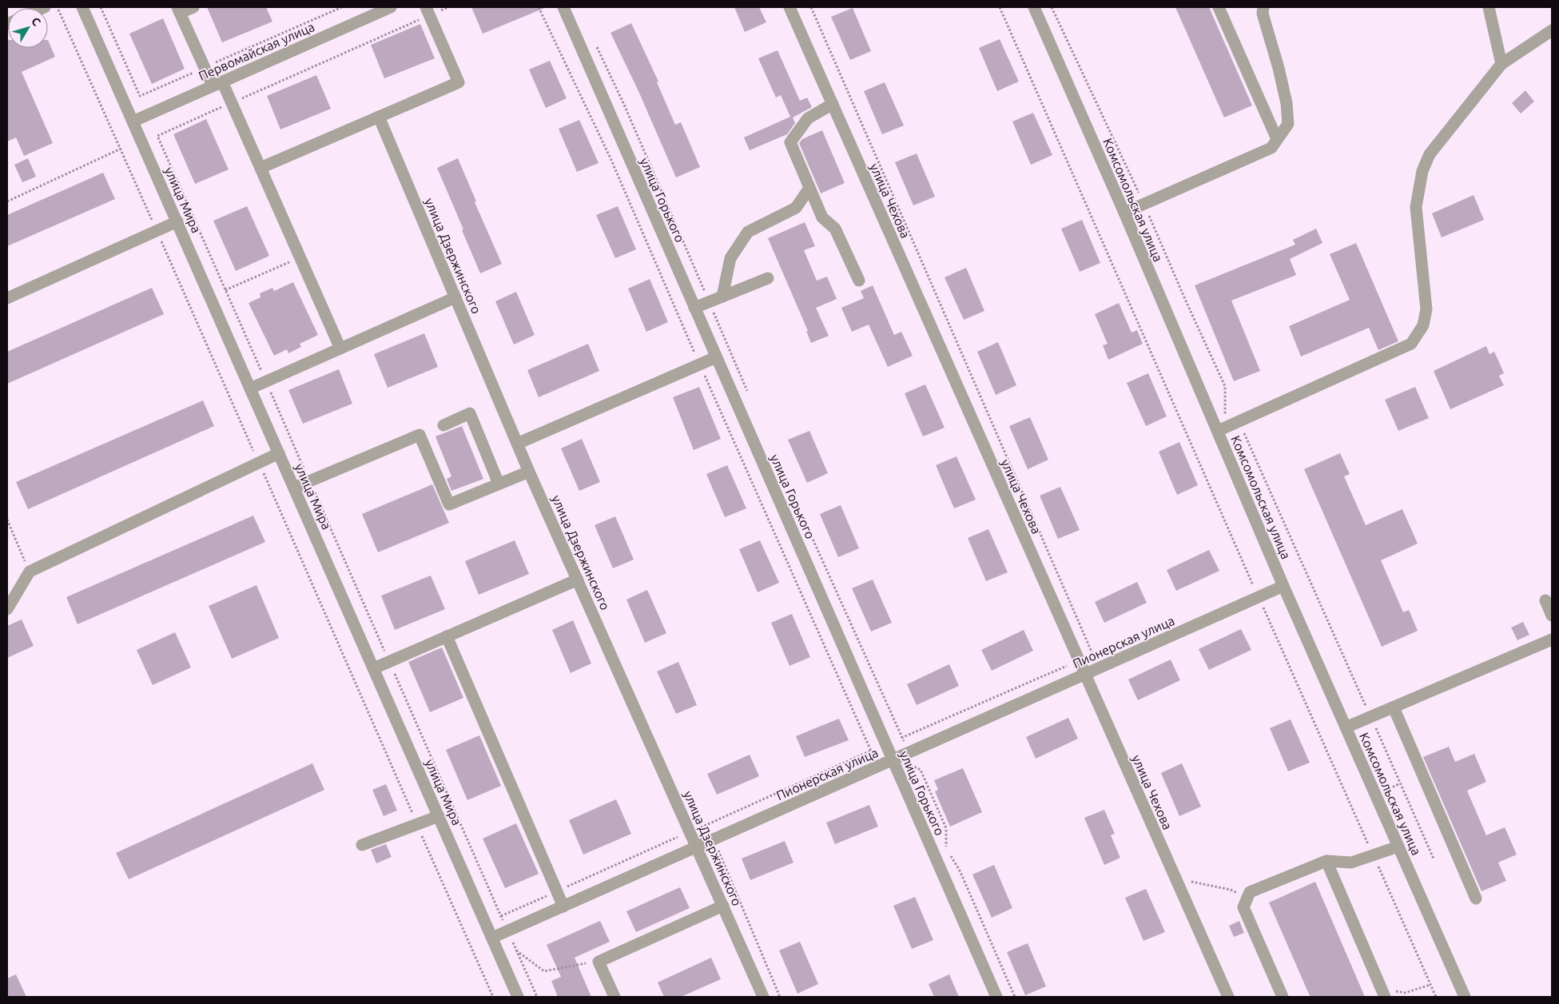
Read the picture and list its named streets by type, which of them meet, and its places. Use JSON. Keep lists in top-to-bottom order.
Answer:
{
  "streets": {
    "street": [
      "Первомайская улица",
      "улица Мира",
      "улица Горького",
      "Комсомольская улица",
      "улица Чехова",
      "улица Дзержинского",
      "Пионерская улица"
    ]
  },
  "crossings": [
    ["Первомайская улица", "улица Мира"],
    ["улица Мира", "Пионерская улица"],
    ["улица Горького", "Пионерская улица"],
    ["Комсомольская улица", "Пионерская улица"],
    ["улица Чехова", "Пионерская улица"],
    ["улица Дзержинского", "Пионерская улица"]
  ],
  "north": "top right"
}
